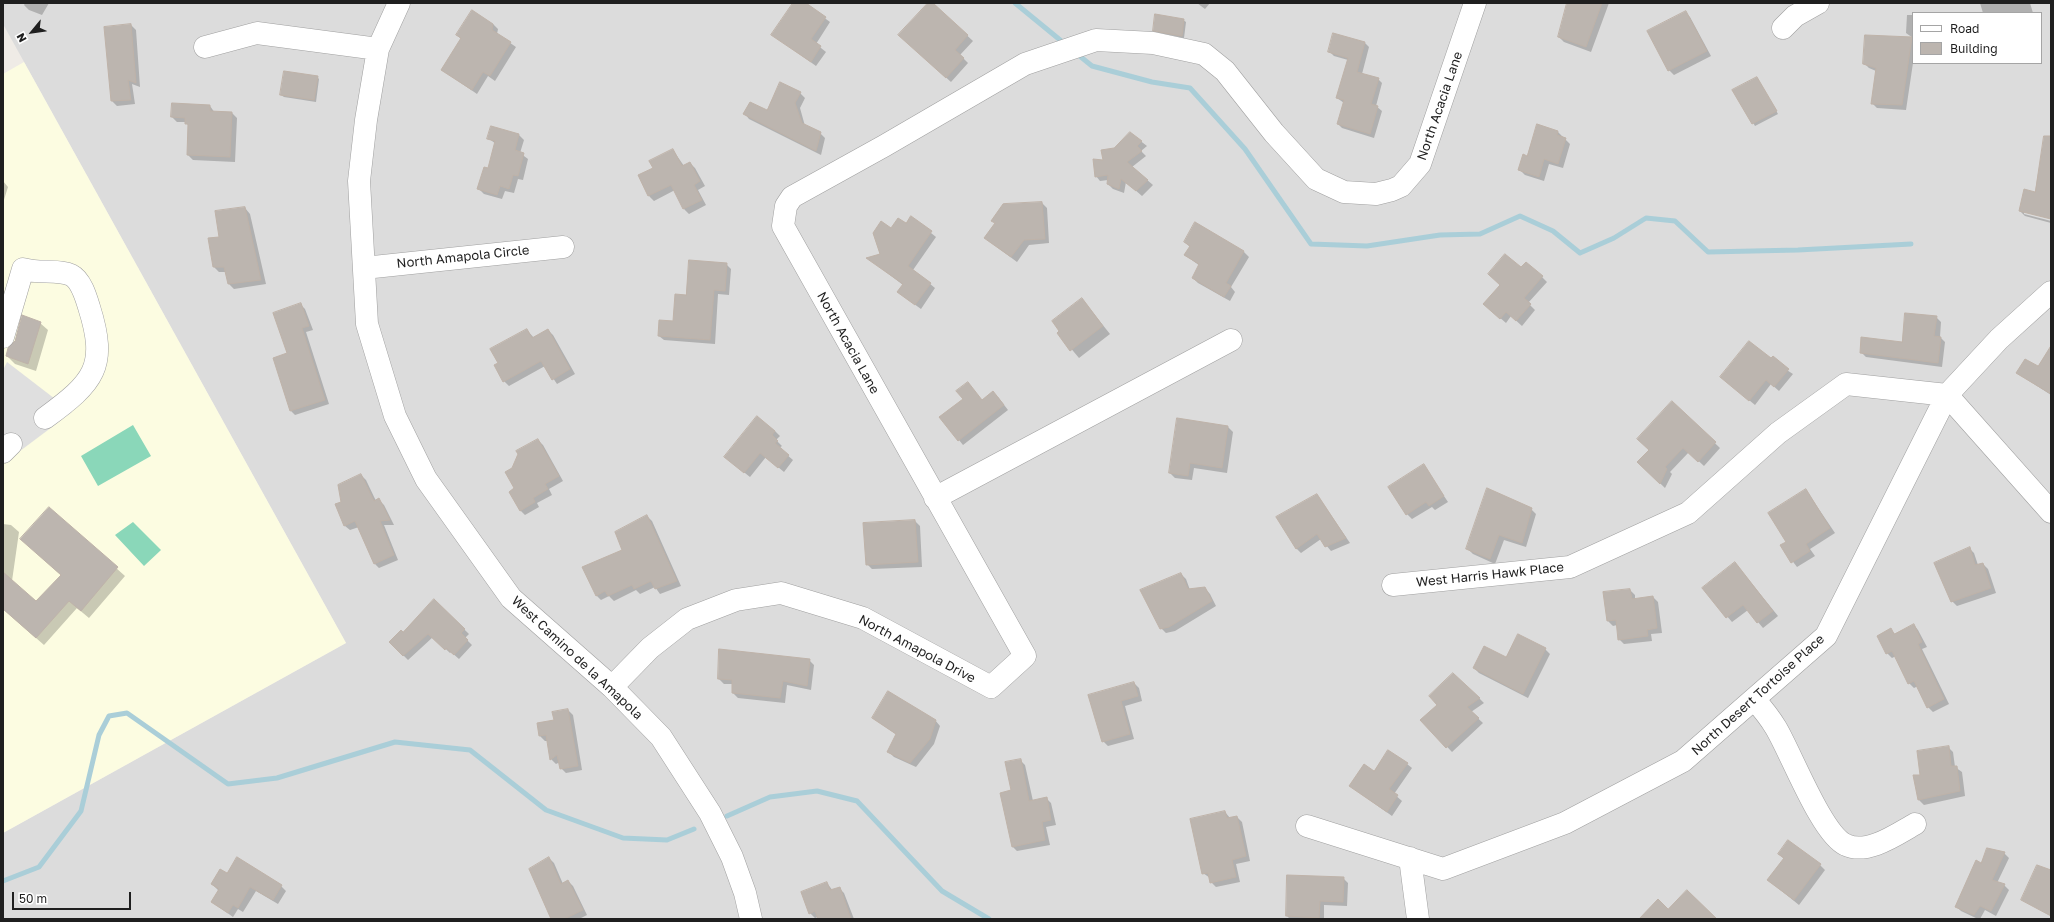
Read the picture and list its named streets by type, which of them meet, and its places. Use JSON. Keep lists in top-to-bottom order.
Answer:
{
  "streets": {
    "street": [
      "North Acacia Lane",
      "North Amapola Circle",
      "West Harris Hawk Place",
      "North Amapola Drive",
      "West Camino de la Amapola",
      "North Desert Tortoise Place"
    ]
  },
  "crossings": [
    ["North Acacia Lane", "North Amapola Drive"],
    ["North Amapola Circle", "West Camino de la Amapola"],
    ["West Harris Hawk Place", "North Desert Tortoise Place"],
    ["North Amapola Drive", "West Camino de la Amapola"]
  ],
  "legend": ["Road", "Building"],
  "scale_bar": "50 m",
  "north": "bottom left"
}
